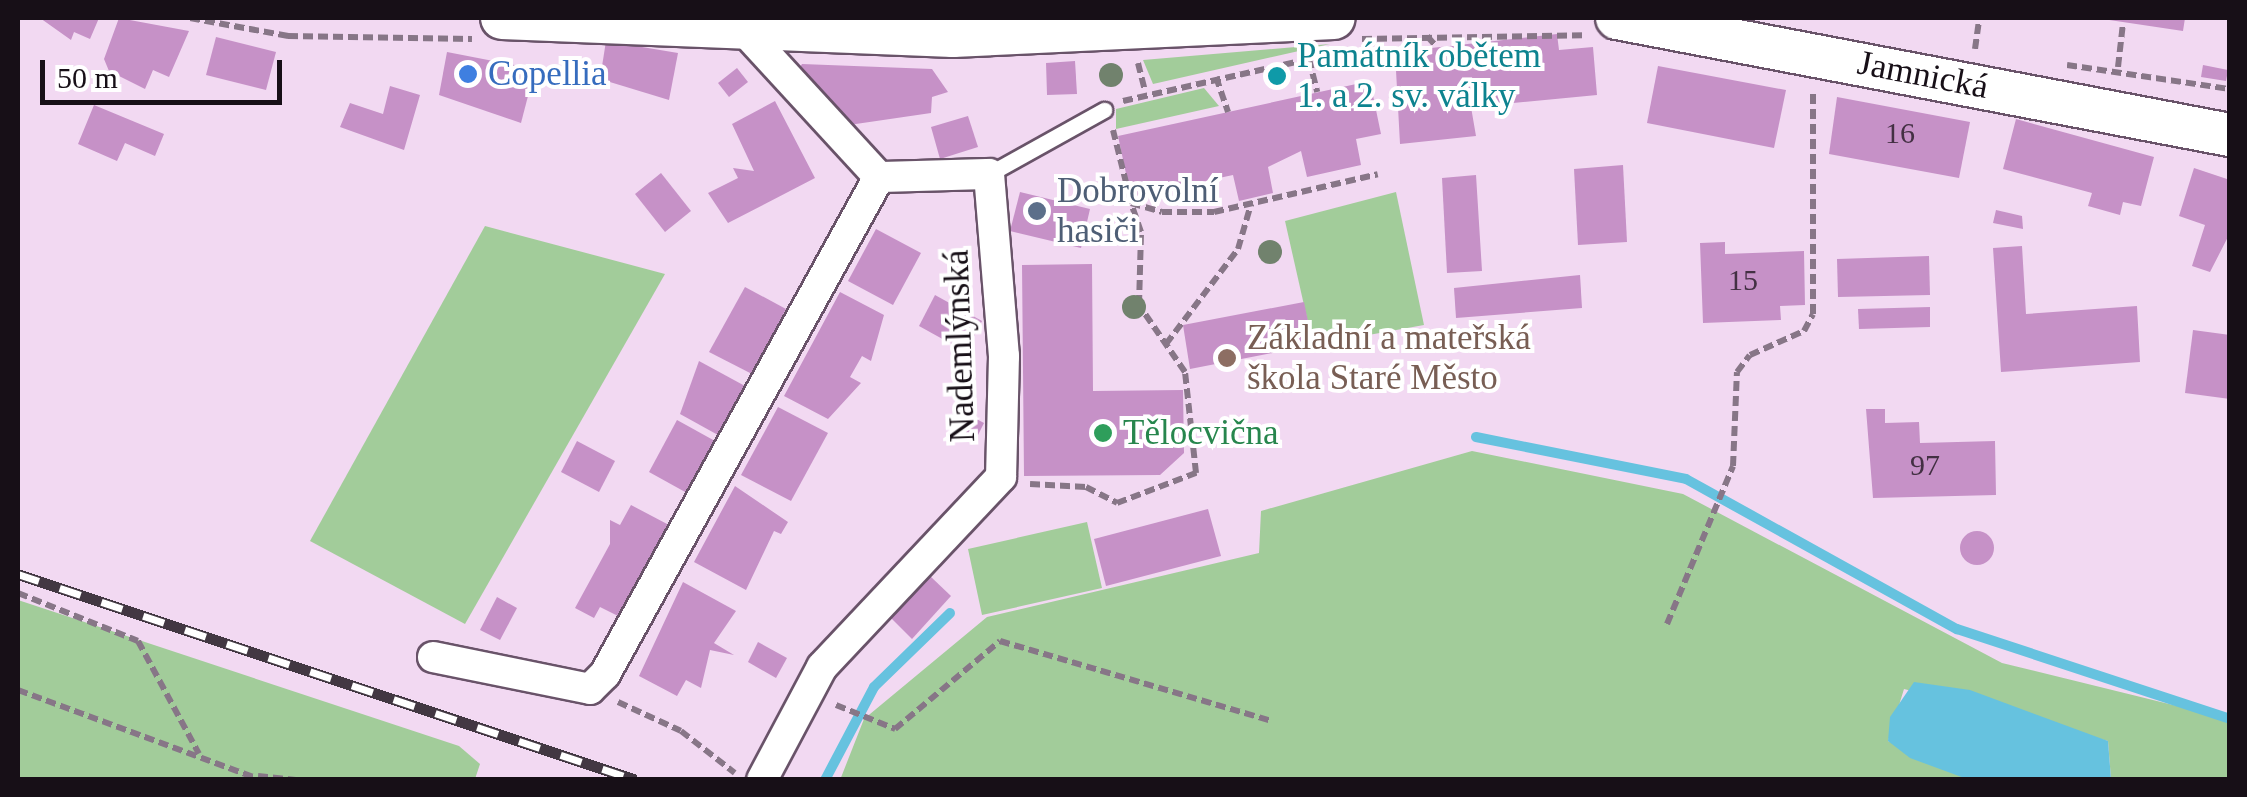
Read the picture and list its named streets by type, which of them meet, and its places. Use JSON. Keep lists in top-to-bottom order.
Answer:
{
  "streets": {
    "main road": ["Jamnická"],
    "street": ["Nademlýnská"]
  },
  "places": [
    "Copellia",
    "Památník obětem 1. a 2. sv. války",
    "Dobrovolní hasiči",
    "Základní a mateřská škola Staré Město",
    "Tělocvična"
  ],
  "house_numbers": ["16", "15", "97"],
  "scale_bar": "50 m"
}
